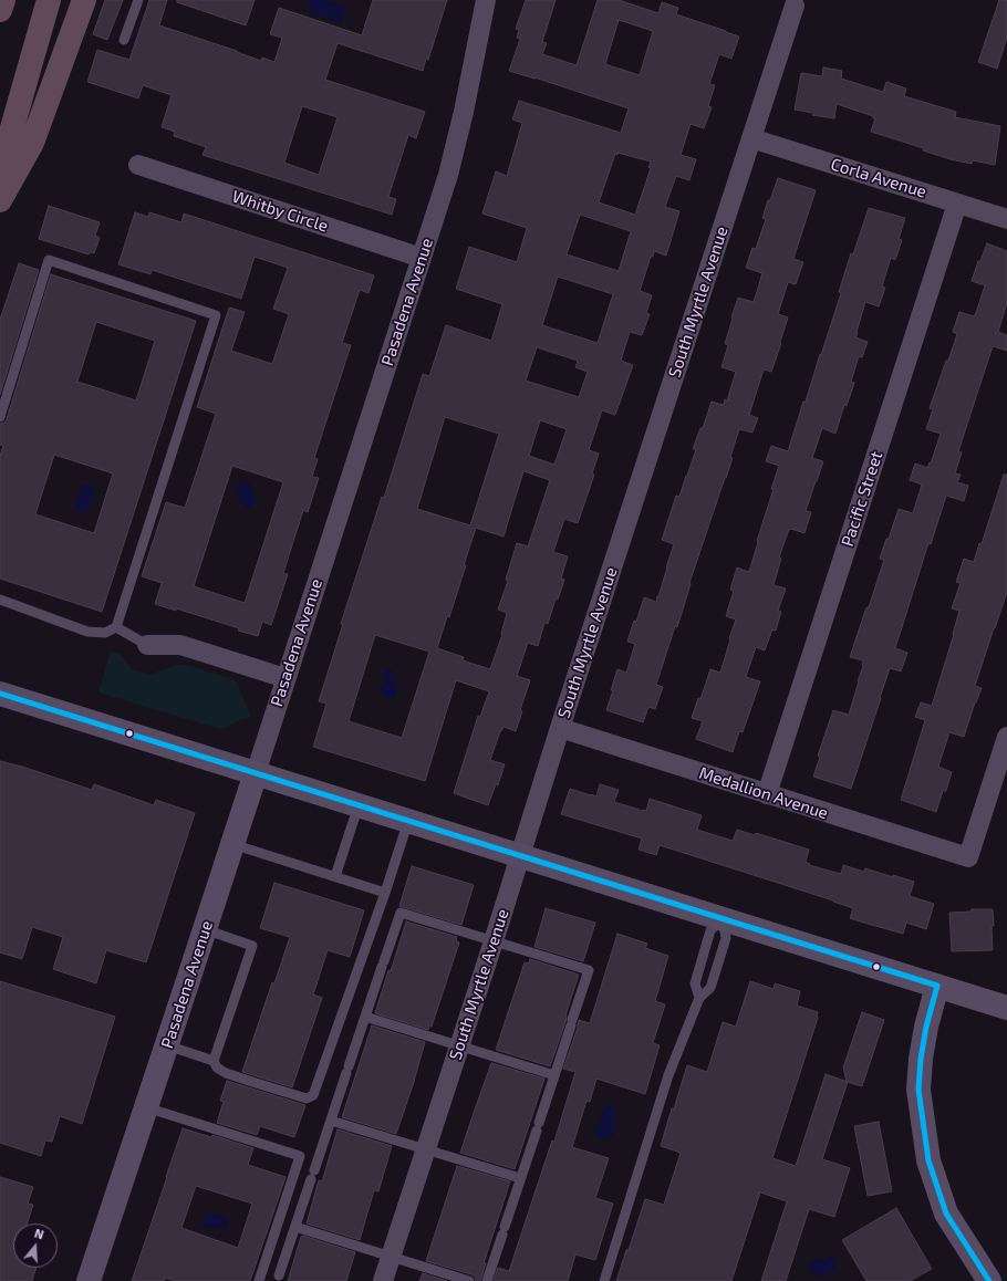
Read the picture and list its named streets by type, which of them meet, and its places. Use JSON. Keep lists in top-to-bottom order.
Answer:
{
  "streets": {
    "main road": ["Pasadena Avenue"],
    "street": [
      "Corla Avenue",
      "Whitby Circle",
      "South Myrtle Avenue",
      "Pacific Street",
      "Medallion Avenue"
    ]
  },
  "crossings": [
    ["Corla Avenue", "South Myrtle Avenue"],
    ["Corla Avenue", "Pacific Street"],
    ["Whitby Circle", "Pasadena Avenue"],
    ["South Myrtle Avenue", "Medallion Avenue"],
    ["Pacific Street", "Medallion Avenue"]
  ],
  "north": "top"
}
